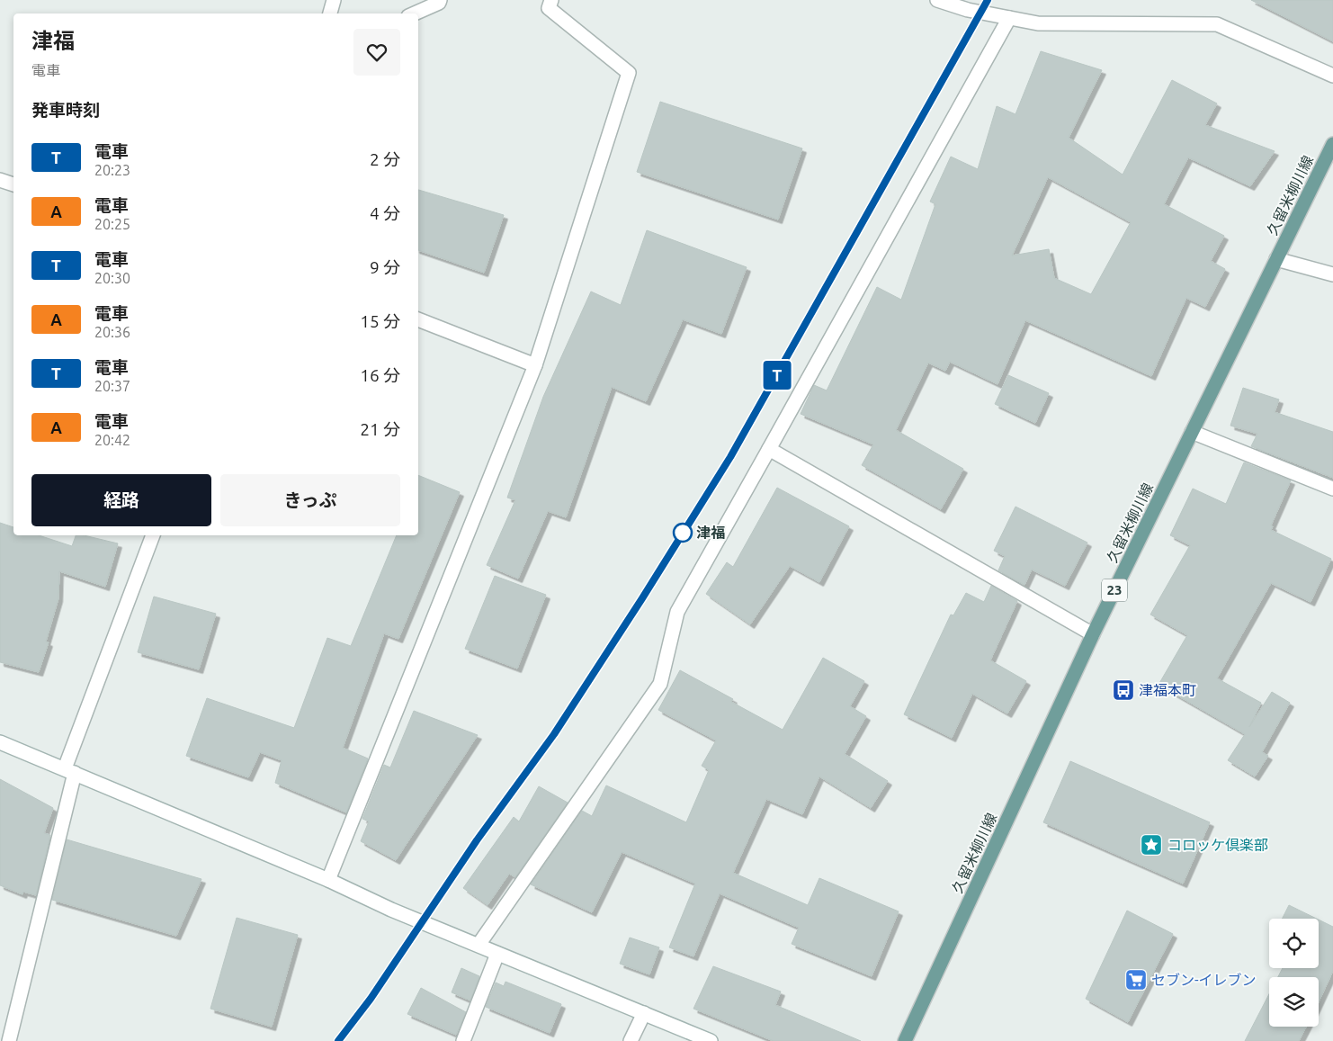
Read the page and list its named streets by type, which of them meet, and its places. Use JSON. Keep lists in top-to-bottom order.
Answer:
{
  "streets": {
    "main road": ["久留米柳川線", "23"]
  },
  "places": {
    "other": ["津福"],
    "bus stop": ["津福本町"],
    "place": ["コロッケ倶楽部"],
    "supermarket": ["セブン-イレブン"]
  },
  "page": {
    "on_map": "T",
    "heading": [
      ["津福", "電車"],
      "発車時刻"
    ],
    "list": [
      {
        "mark": "T",
        "name": "電車",
        "note": "20:23",
        "value": "2 分"
      },
      {
        "mark": "A",
        "name": "電車",
        "note": "20:25",
        "value": "4 分"
      },
      {
        "mark": "T",
        "name": "電車",
        "note": "20:30",
        "value": "9 分"
      },
      {
        "mark": "A",
        "name": "電車",
        "note": "20:36",
        "value": "15 分"
      },
      {
        "mark": "T",
        "name": "電車",
        "note": "20:37",
        "value": "16 分"
      },
      {
        "mark": "A",
        "name": "電車",
        "note": "20:42",
        "value": "21 分"
      }
    ],
    "buttons": ["経路", "きっぷ"]
  }
}
